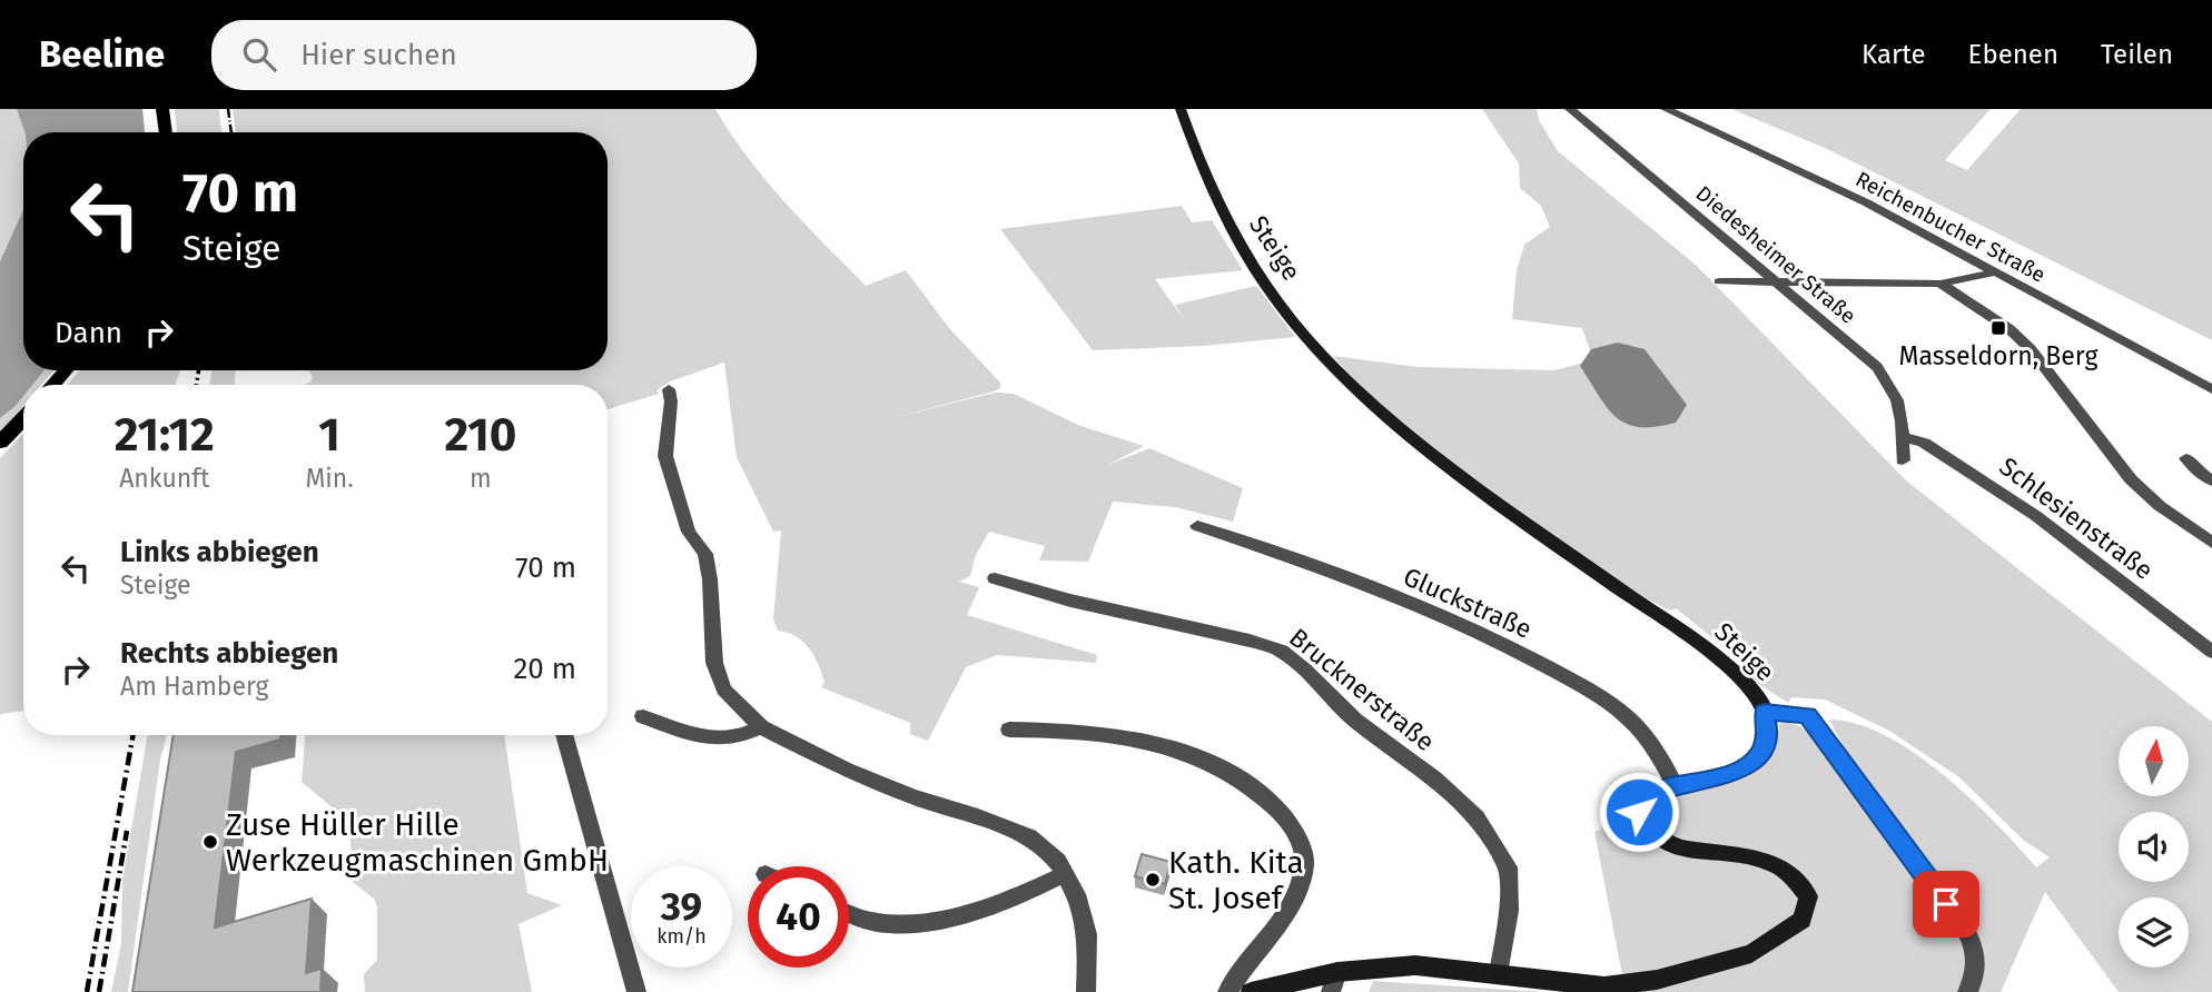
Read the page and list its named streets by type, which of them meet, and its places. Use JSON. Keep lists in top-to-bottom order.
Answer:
{
  "streets": {
    "street": [
      "Reichenbucher Straße",
      "Steige",
      "Diedesheimer Straße",
      "Schlesienstraße",
      "Gluckstraße",
      "Brucknerstraße"
    ]
  },
  "crossings": [
    ["Steige", "Gluckstraße"],
    ["Steige", "Brucknerstraße"],
    ["Diedesheimer Straße", "Schlesienstraße"]
  ],
  "places": {
    "transit": ["Masseldorn, Berg"],
    "other": ["Zuse Hüller Hille Werkzeugmaschinen GmbH", "Kath. Kita St. Josef"]
  },
  "north": "top",
  "page": {
    "header": "Beeline",
    "search": "Hier suchen",
    "nav": ["Karte", "Ebenen", "Teilen"],
    "turn": ["70 m", "Steige"],
    "then": "Dann",
    "eta": [
      "21:12",
      "Ankunft",
      "1",
      "Min.",
      "210",
      "m"
    ],
    "list": [
      {
        "name": "Links abbiegen",
        "note": "Steige",
        "value": "70 m"
      },
      {
        "name": "Rechts abbiegen",
        "note": "Am Hamberg",
        "value": "20 m"
      }
    ],
    "speed": "39 km/h",
    "limit": "40"
  }
}
